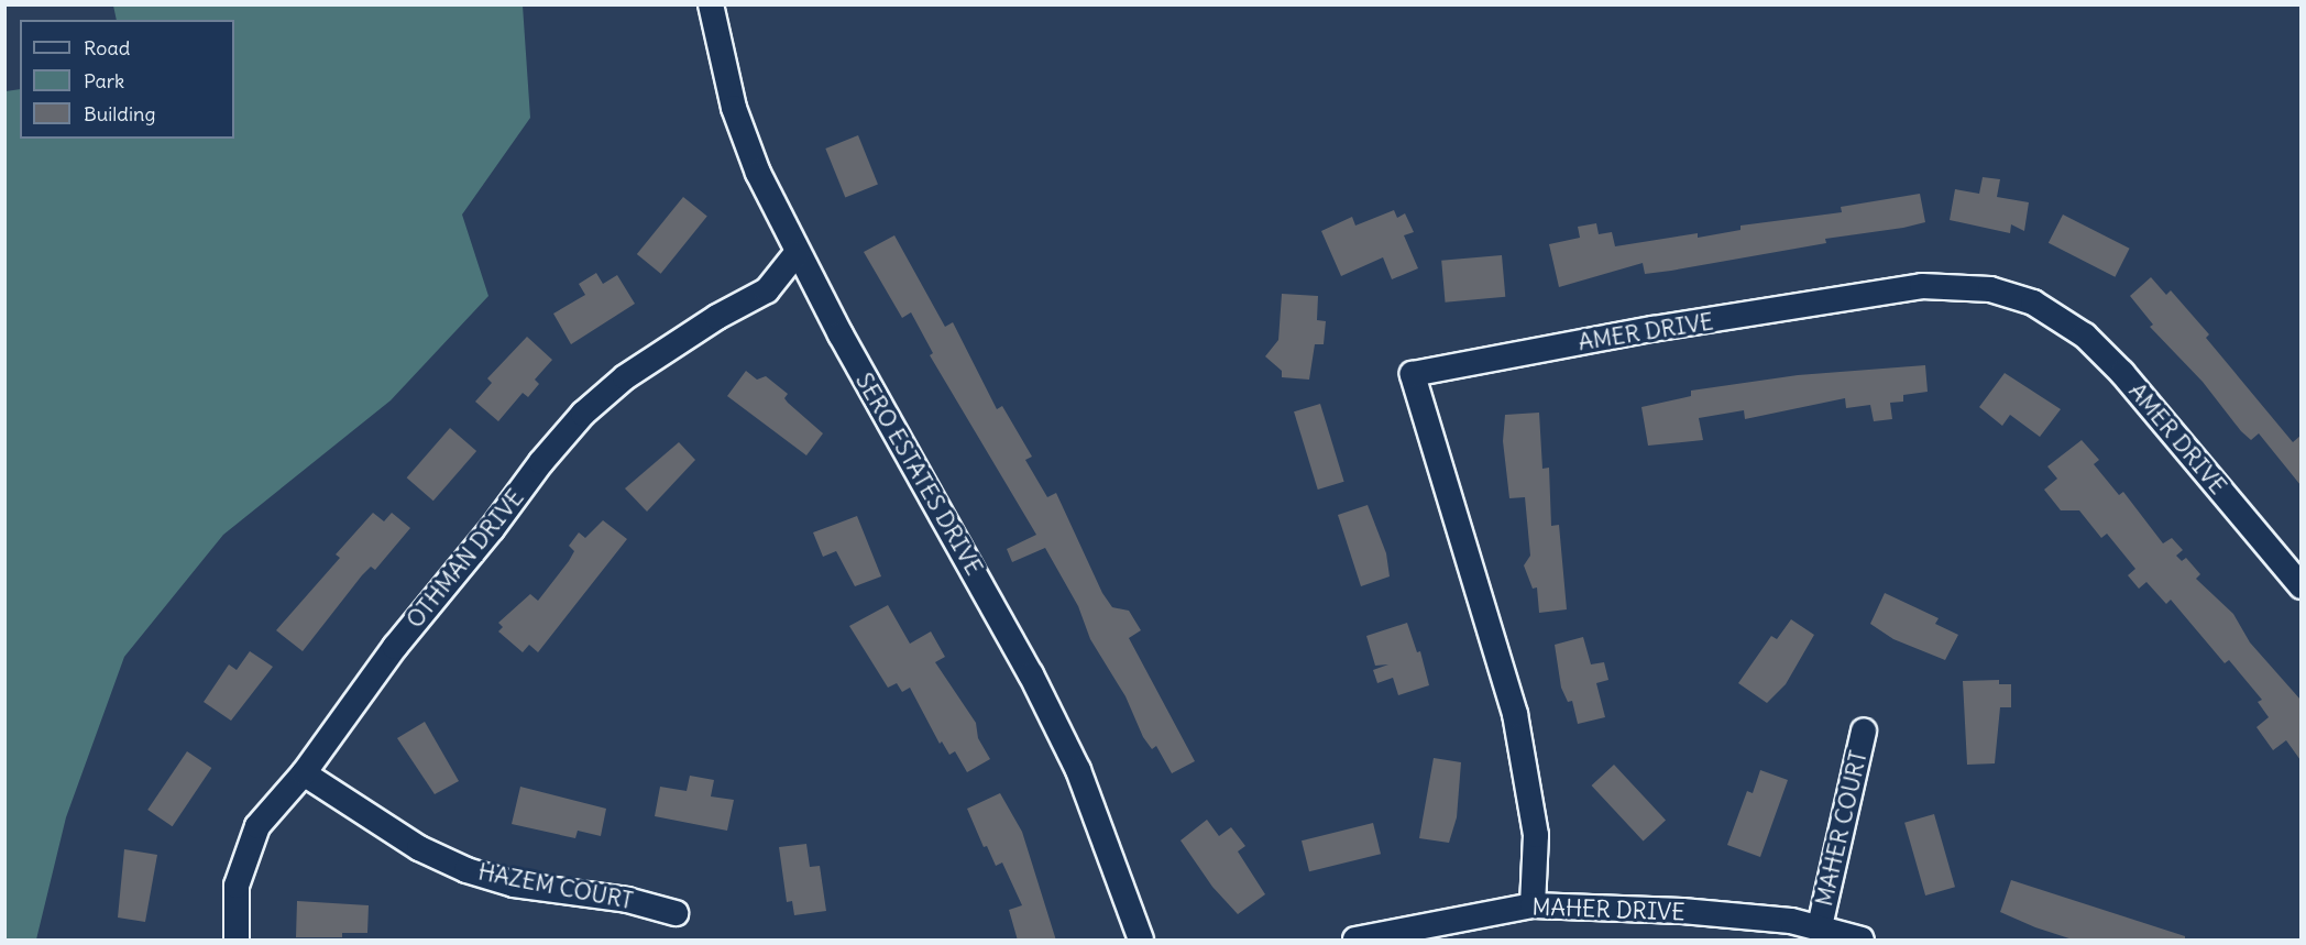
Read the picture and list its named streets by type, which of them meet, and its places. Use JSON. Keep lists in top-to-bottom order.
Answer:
{
  "streets": {
    "street": [
      "AMER DRIVE",
      "SERO ESTATES DRIVE",
      "OTHMAN DRIVE",
      "MAHER COURT",
      "HAZEM COURT",
      "MAHER DRIVE"
    ]
  },
  "crossings": [
    ["AMER DRIVE", "MAHER DRIVE"],
    ["SERO ESTATES DRIVE", "OTHMAN DRIVE"],
    ["OTHMAN DRIVE", "HAZEM COURT"],
    ["MAHER COURT", "MAHER DRIVE"]
  ],
  "legend": ["Road", "Park", "Building"]
}
